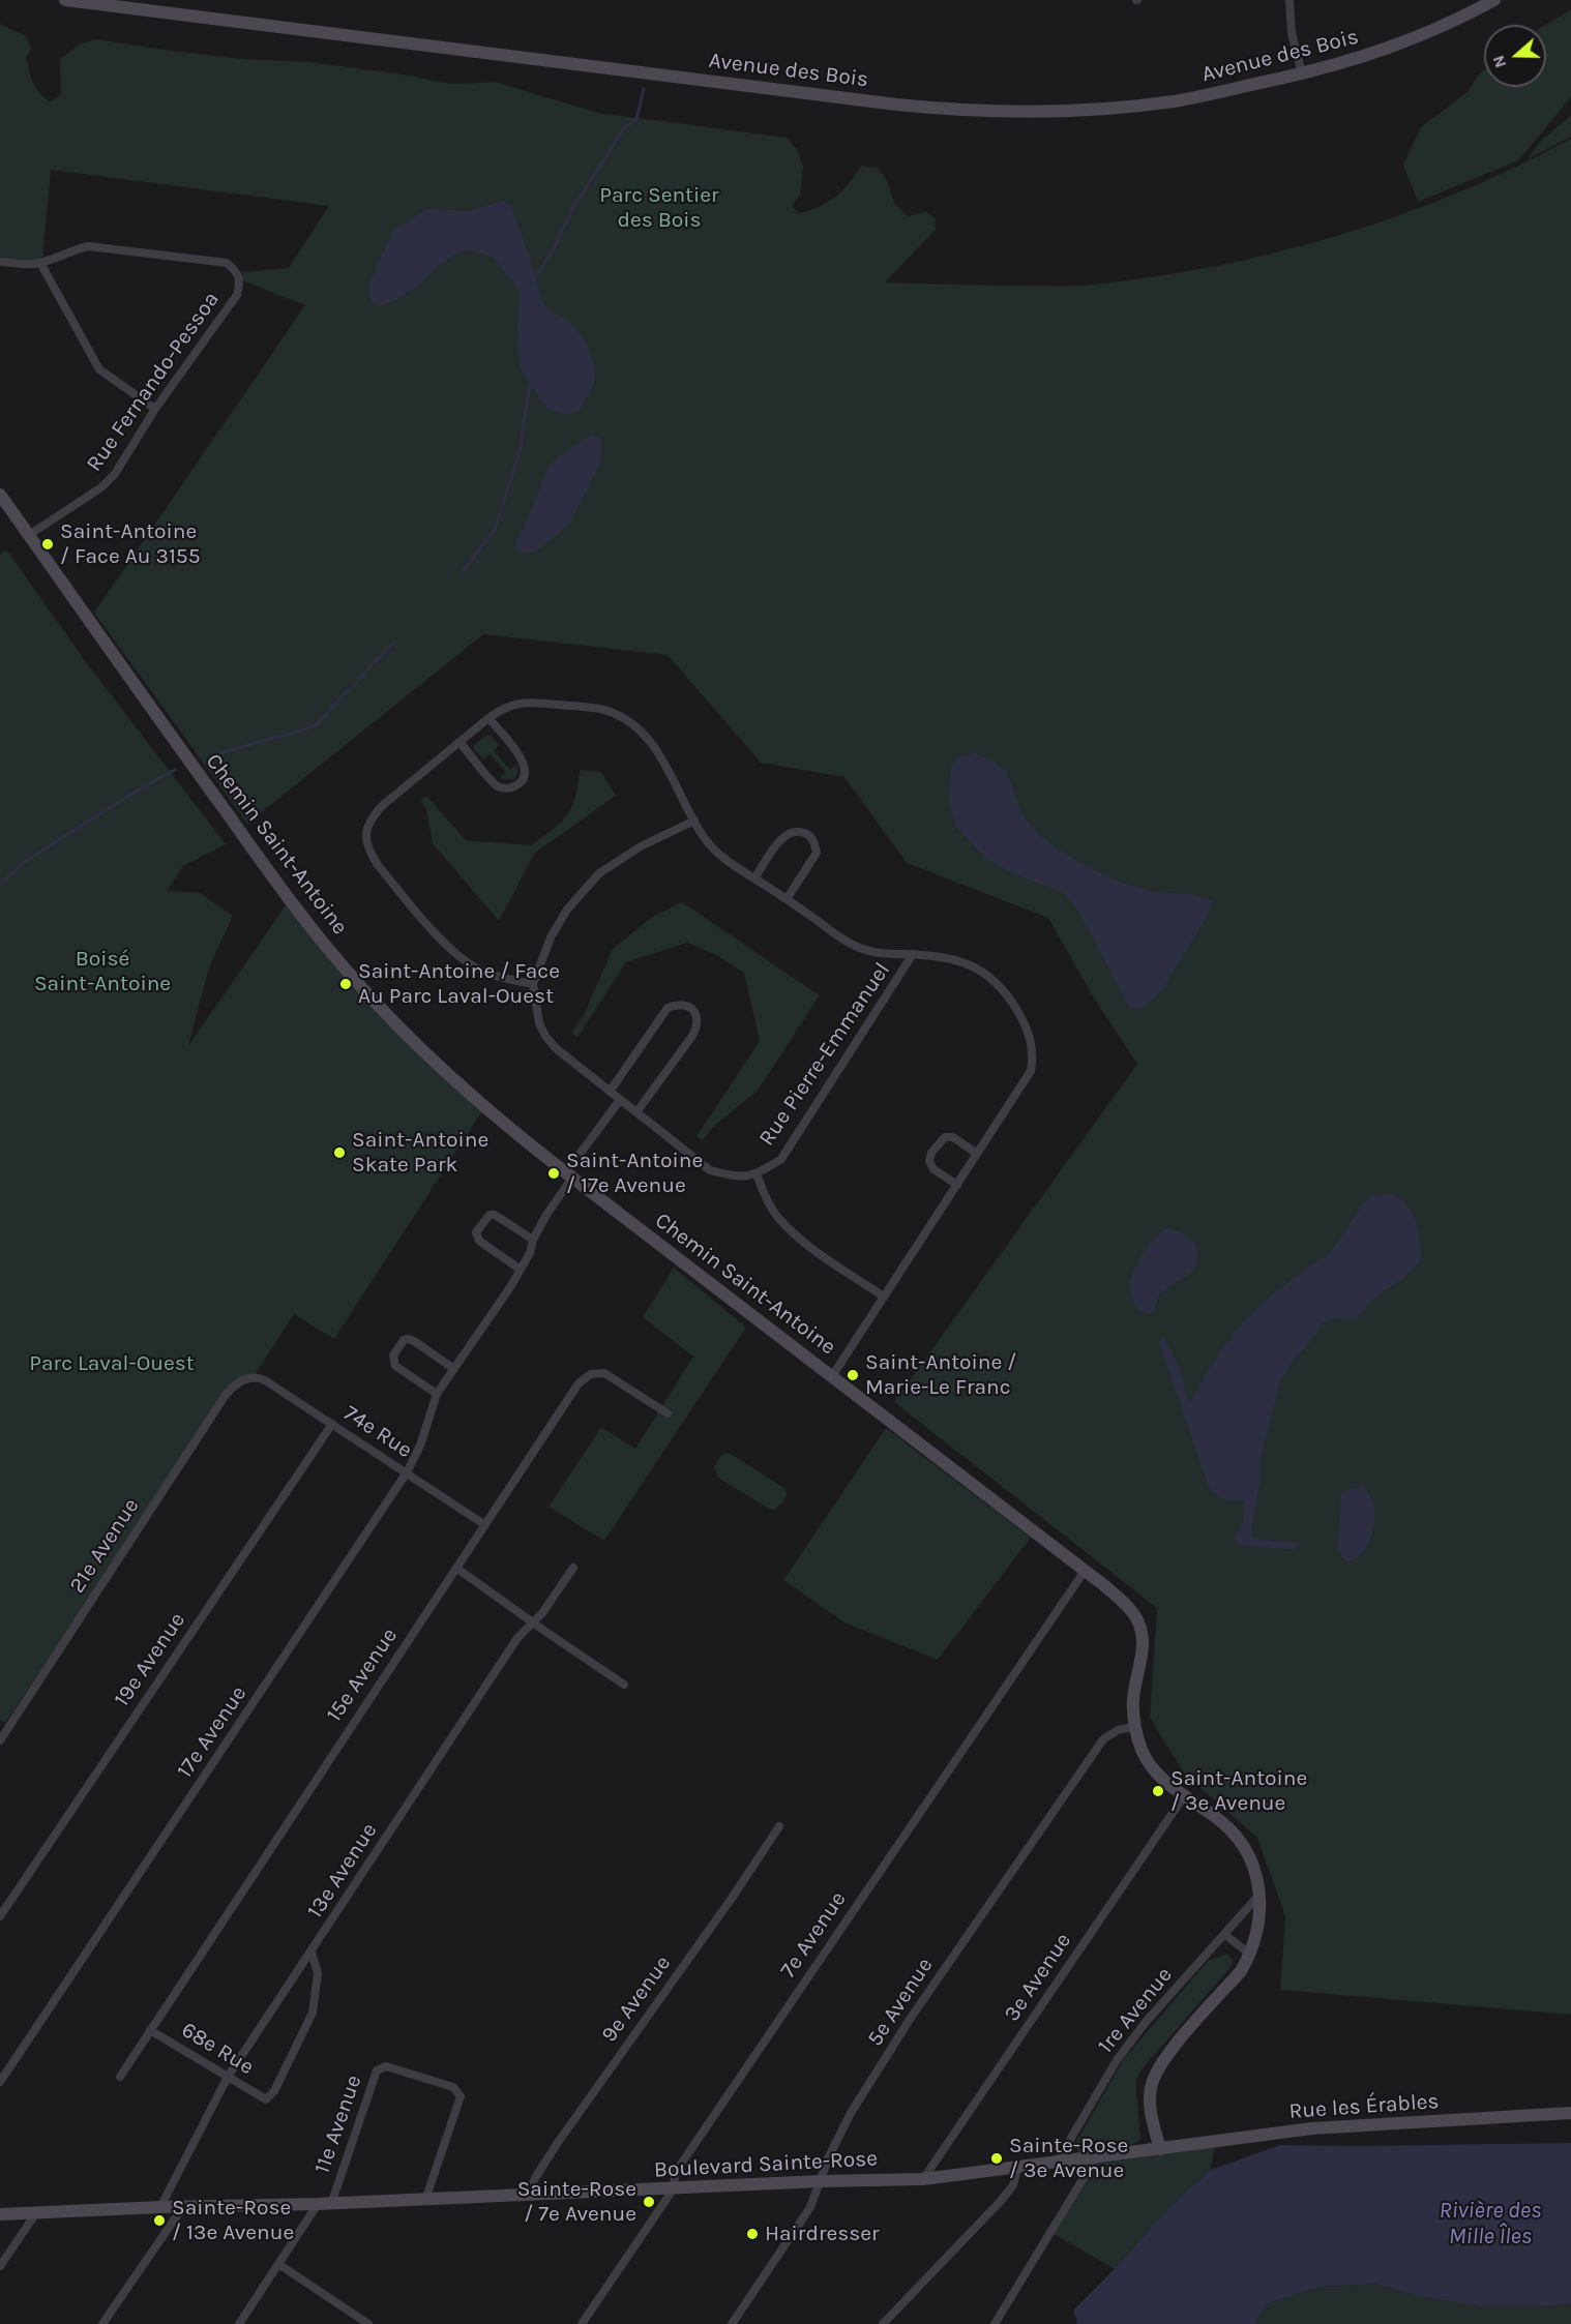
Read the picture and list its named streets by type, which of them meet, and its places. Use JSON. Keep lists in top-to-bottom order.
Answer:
{
  "streets": {
    "street": [
      "Avenue des Bois",
      "Rue Fernando-Pessoa",
      "Chemin Saint-Antoine",
      "Rue Pierre-Emmanuel",
      "74e Rue",
      "21e Avenue",
      "19e Avenue",
      "15e Avenue",
      "17e Avenue",
      "13e Avenue",
      "7e Avenue",
      "3e Avenue",
      "9e Avenue",
      "5e Avenue",
      "1re Avenue",
      "68e Rue",
      "Rue les Érables",
      "11e Avenue",
      "Boulevard Sainte-Rose"
    ]
  },
  "crossings": [
    ["Rue Fernando-Pessoa", "Chemin Saint-Antoine"],
    ["Chemin Saint-Antoine", "17e Avenue"],
    ["Chemin Saint-Antoine", "7e Avenue"],
    ["Chemin Saint-Antoine", "3e Avenue"],
    ["Chemin Saint-Antoine", "5e Avenue"],
    ["Chemin Saint-Antoine", "1re Avenue"],
    ["Chemin Saint-Antoine", "Rue les Érables"],
    ["Chemin Saint-Antoine", "Boulevard Sainte-Rose"],
    ["Rue Pierre-Emmanuel", "17e Avenue"],
    ["74e Rue", "21e Avenue"],
    ["74e Rue", "19e Avenue"],
    ["74e Rue", "15e Avenue"],
    ["74e Rue", "17e Avenue"],
    ["15e Avenue", "68e Rue"],
    ["13e Avenue", "68e Rue"],
    ["13e Avenue", "Boulevard Sainte-Rose"],
    ["7e Avenue", "Boulevard Sainte-Rose"],
    ["3e Avenue", "Boulevard Sainte-Rose"],
    ["9e Avenue", "Boulevard Sainte-Rose"],
    ["5e Avenue", "Boulevard Sainte-Rose"],
    ["1re Avenue", "Boulevard Sainte-Rose"],
    ["Rue les Érables", "Boulevard Sainte-Rose"],
    ["11e Avenue", "Boulevard Sainte-Rose"]
  ],
  "water": ["Rivière des Mille Îles"],
  "parks": ["Parc Sentier des Bois", "Boisé Saint-Antoine", "Parc Laval-Ouest"],
  "places": [
    "Saint-Antoine / Face Au 3155",
    "Saint-Antoine / Face Au Parc Laval-Ouest",
    "Saint-Antoine Skate Park",
    "Saint-Antoine / 17e Avenue",
    "Saint-Antoine / Marie-Le Franc",
    "Saint-Antoine / 3e Avenue",
    "Sainte-Rose / 3e Avenue",
    "Sainte-Rose / 7e Avenue",
    "Sainte-Rose / 13e Avenue",
    "Hairdresser"
  ],
  "north": "left"
}
